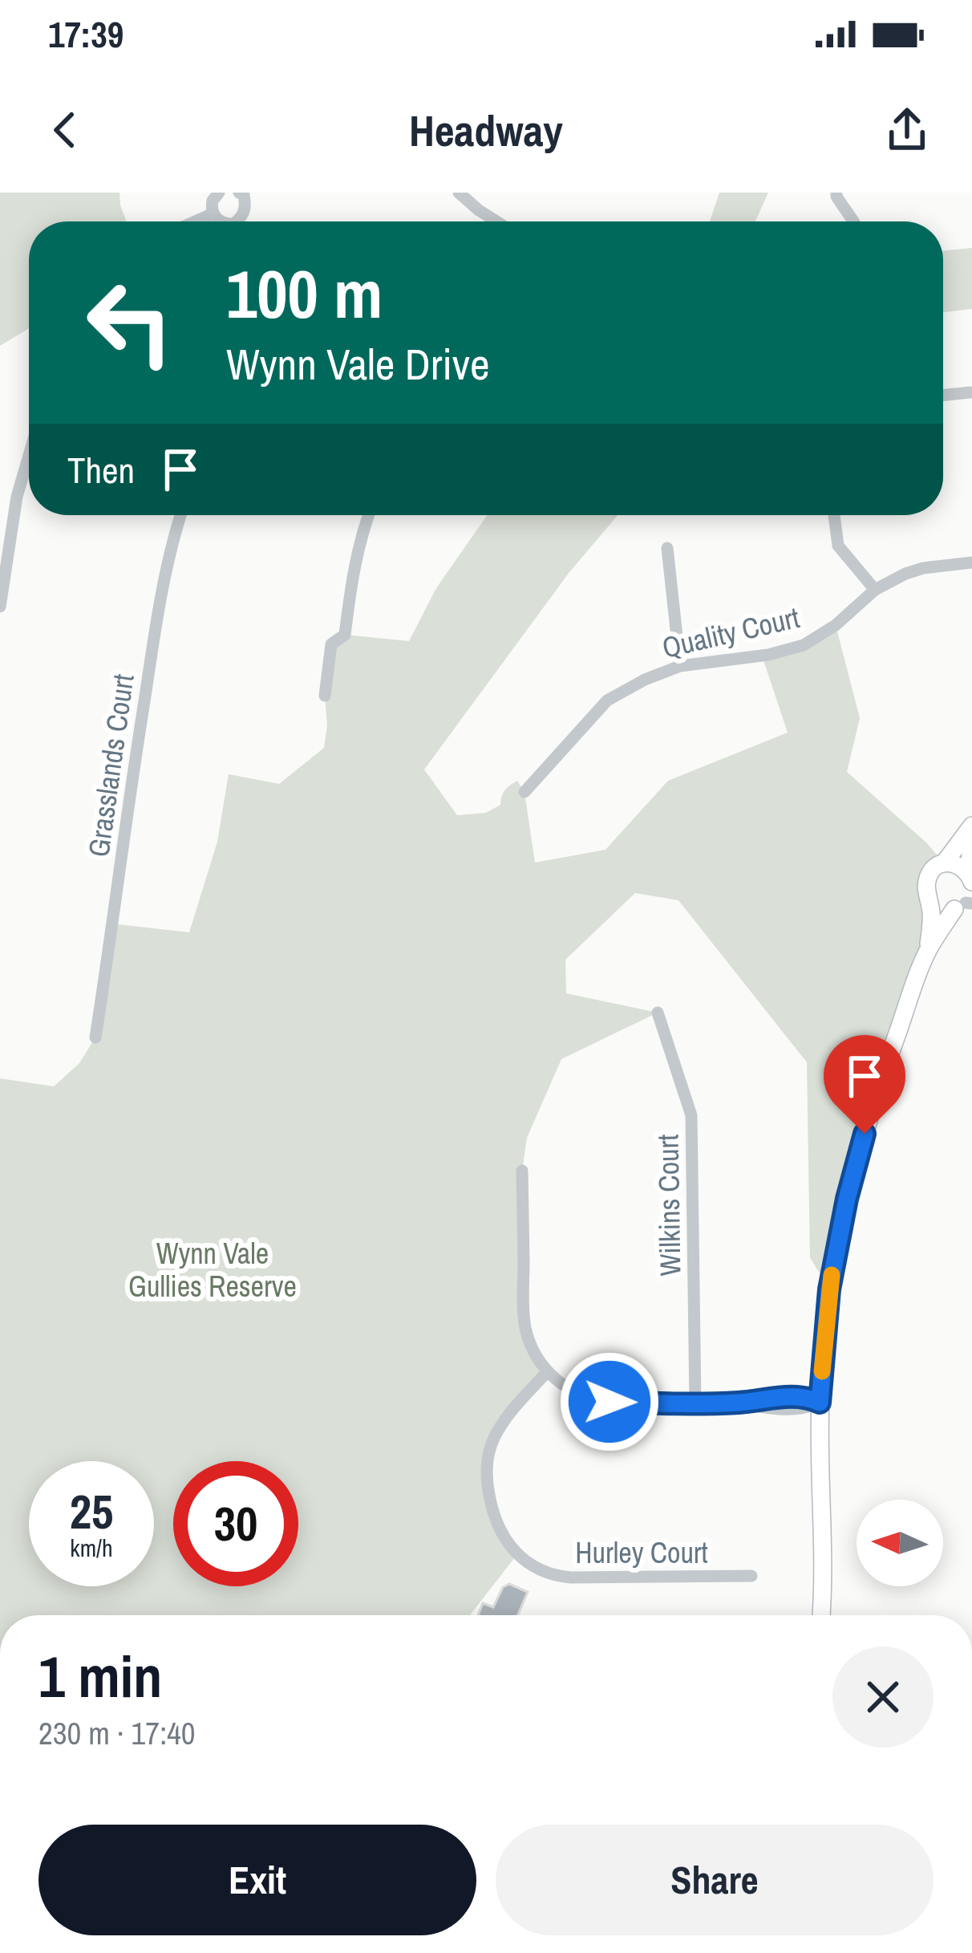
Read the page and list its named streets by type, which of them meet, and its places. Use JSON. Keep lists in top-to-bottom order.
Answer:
{
  "streets": {
    "street": [
      "Quality Court",
      "Grasslands Court",
      "Wilkins Court",
      "Hurley Court"
    ]
  },
  "parks": ["Wynn Vale Gullies Reserve"],
  "north": "left",
  "page": {
    "status": "17:39",
    "header": "Headway",
    "turn": ["100 m", "Wynn Vale Drive"],
    "then": "Then",
    "speed": "25 km/h",
    "limit": "30",
    "heading": ["1 min", "230 m · 17:40"],
    "buttons": ["Exit", "Share"]
  }
}
